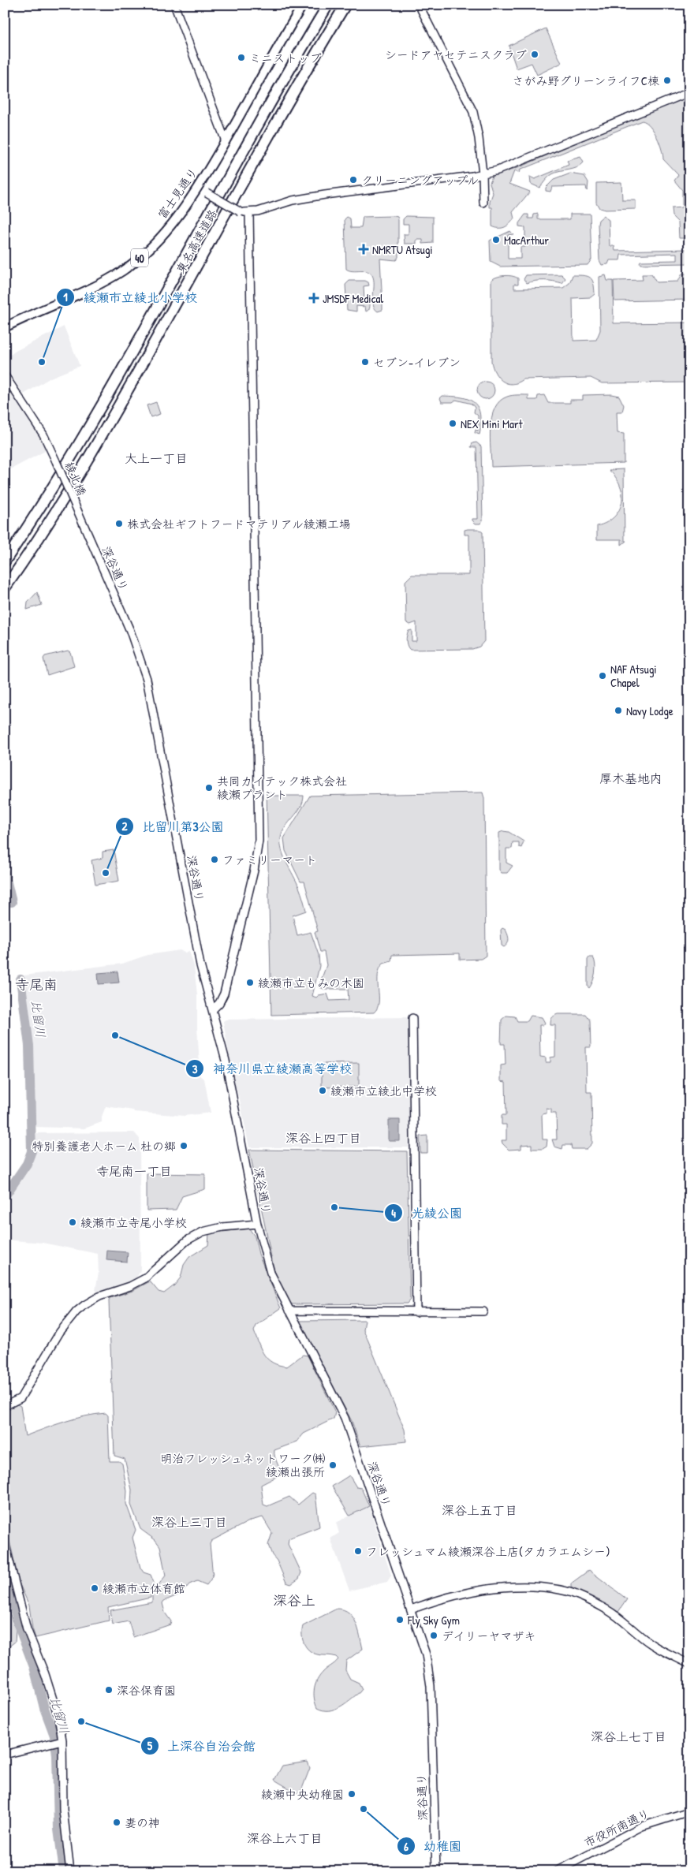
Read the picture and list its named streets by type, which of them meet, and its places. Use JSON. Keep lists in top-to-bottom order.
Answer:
{
  "streets": {
    "highway": ["東名高速道路"],
    "main road": ["富士見通り", "40"],
    "street": ["綾北橋", "深谷通り", "市役所南通り"]
  },
  "crossings": [
    ["綾北橋", "深谷通り"]
  ],
  "districts": [
    "大上一丁目",
    "厚木基地内",
    "寺尾南",
    "深谷上四丁目",
    "寺尾南一丁目",
    "深谷上五丁目",
    "深谷上三丁目",
    "深谷上",
    "深谷上七丁目",
    "深谷上六丁目"
  ],
  "water": ["比留川"],
  "places": {
    "other": [
      "シードアヤセテニスクラブ",
      "ミニストップ",
      "さがみ野グリーンライフC棟",
      "クリーニングアップル",
      "MacArthur",
      "綾瀬市立綾北小学校",
      "セブン-イレブン",
      "NEX Mini Mart",
      "株式会社ギフトフードマテリアル綾瀬工場",
      "NAF Atsugi Chapel",
      "Navy Lodge",
      "共同カイテック株式会社 綾瀬プラント",
      "ファミリーマート",
      "比留川第3公園",
      "綾瀬市立もみの木園",
      "神奈川県立綾瀬高等学校",
      "綾瀬市立綾北中学校",
      "特別養護老人ホーム 杜の郷",
      "光綾公園",
      "綾瀬市立寺尾小学校",
      "明治フレッシュネットワーク㈱ 綾瀬出張所",
      "フレッシュマム綾瀬深谷上店(タカラエムシー)",
      "綾瀬市立体育館",
      "Fly Sky Gym",
      "デイリーヤマザキ",
      "深谷保育園",
      "上深谷自治会館",
      "綾瀬中央幼稚園",
      "幼稚園",
      "妻の神"
    ],
    "health": ["NMRTU Atsugi", "JMSDF Medical"]
  }
}
